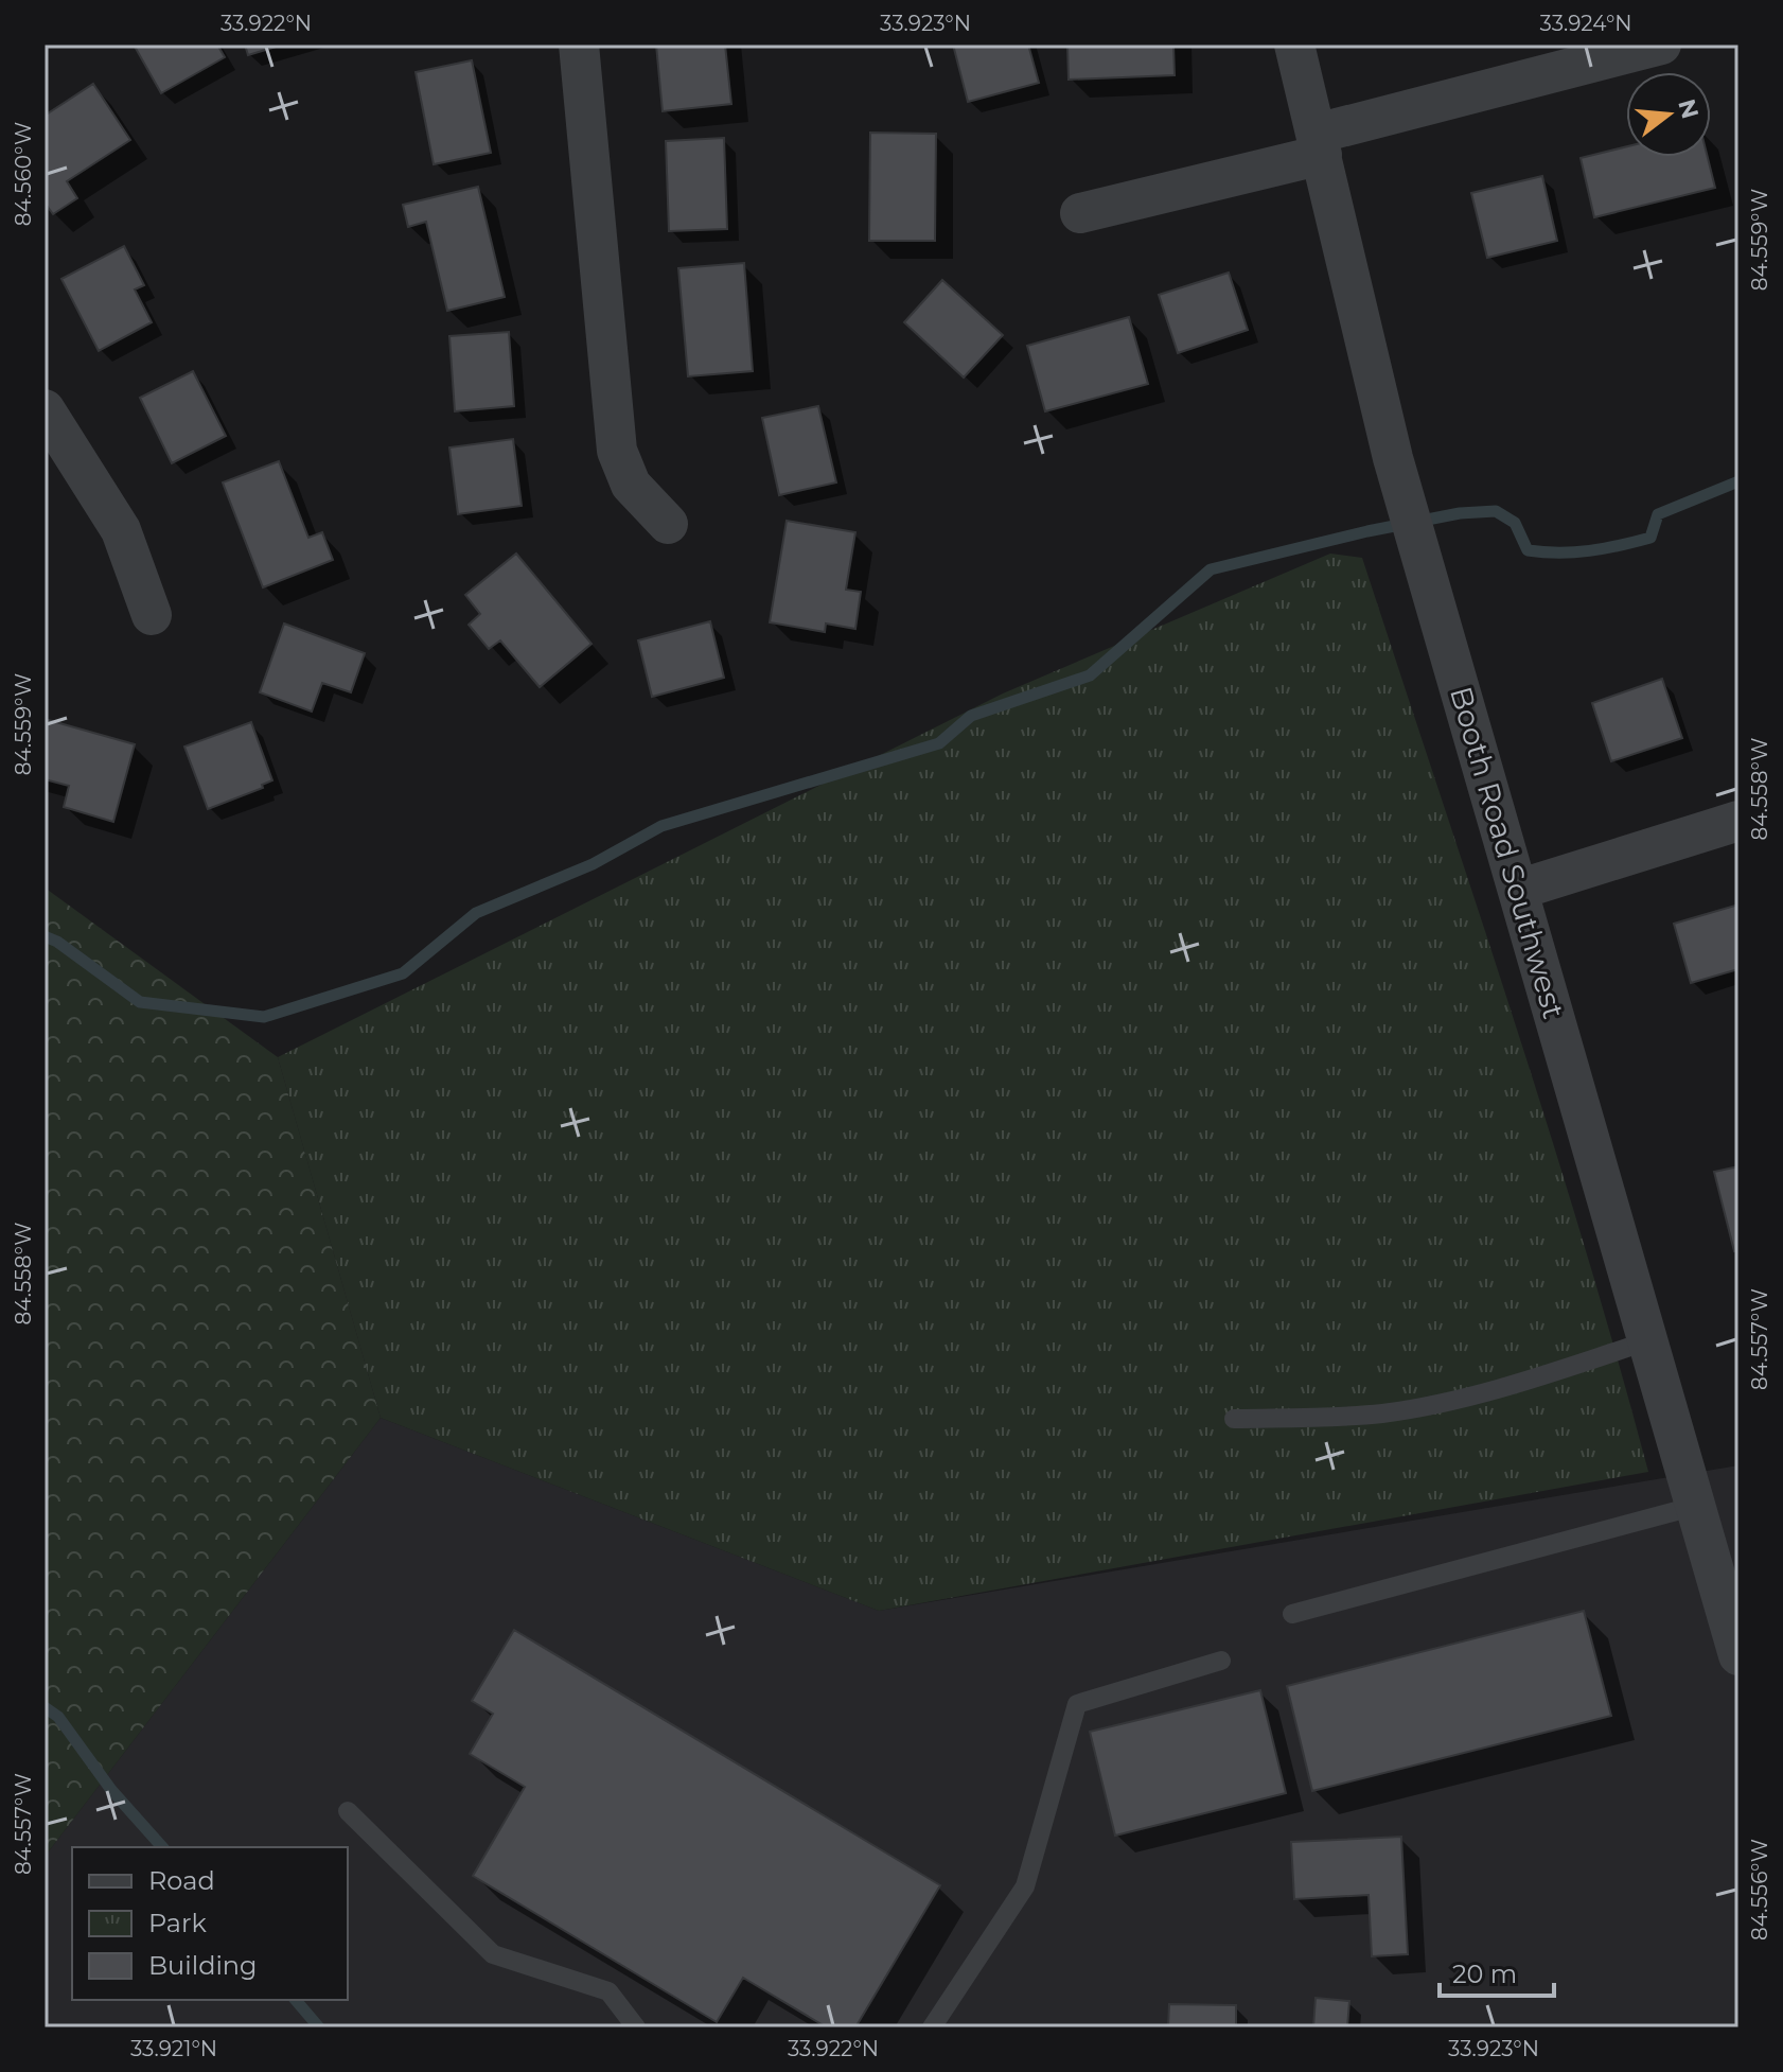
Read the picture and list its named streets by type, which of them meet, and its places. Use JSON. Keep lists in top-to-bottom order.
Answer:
{
  "streets": {
    "street": ["Booth Road Southwest"]
  },
  "legend": ["Road", "Park", "Building"],
  "scale_bar": "20 m",
  "north": "right",
  "coordinates": [
    "33.922°N",
    "33.923°N",
    "33.924°N",
    "84.560°W",
    "84.559°W",
    "84.558°W",
    "84.557°W",
    "84.556°W",
    "33.921°N"
  ]
}
